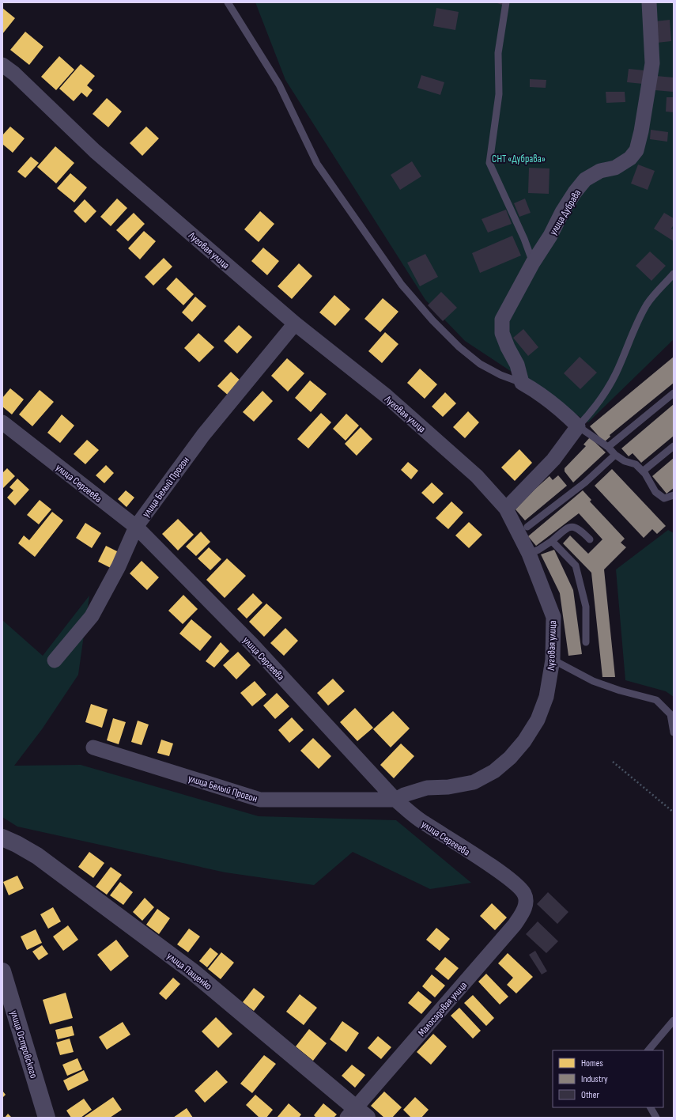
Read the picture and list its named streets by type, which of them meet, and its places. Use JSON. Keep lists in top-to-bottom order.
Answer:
{
  "streets": {
    "street": [
      "улица Дубрава",
      "Луговая улица",
      "улица Сергеева",
      "улица Белый Прогон",
      "улица Пащенко",
      "Малосадовая улица",
      "улица Островского"
    ]
  },
  "crossings": [
    ["Луговая улица", "улица Сергеева"],
    ["Луговая улица", "улица Белый Прогон"],
    ["улица Сергеева", "улица Белый Прогон"],
    ["улица Сергеева", "Малосадовая улица"],
    ["улица Пащенко", "Малосадовая улица"]
  ],
  "parks": ["СНТ «Дубрава»"],
  "legend": ["Homes", "Industry", "Other"]
}
